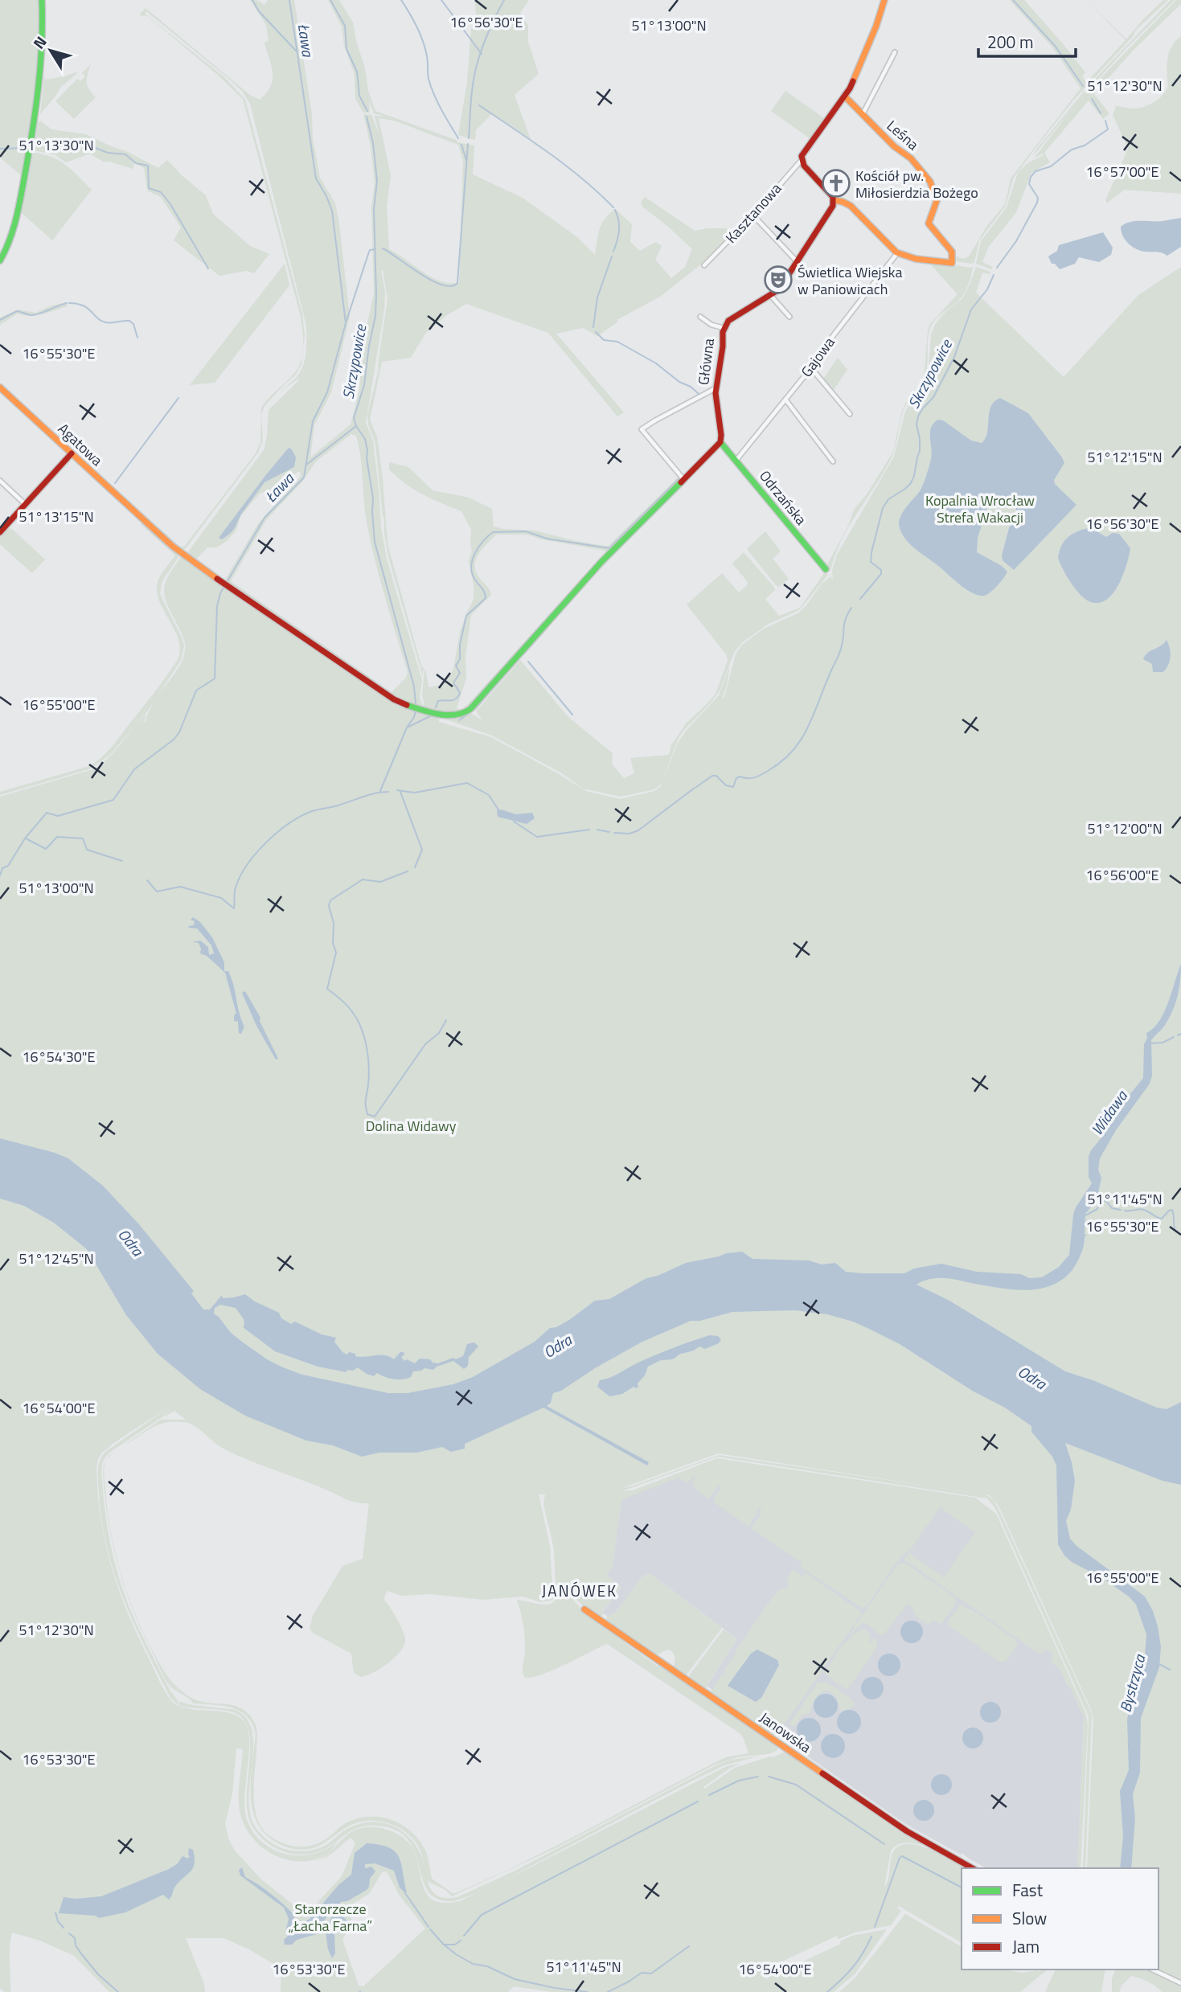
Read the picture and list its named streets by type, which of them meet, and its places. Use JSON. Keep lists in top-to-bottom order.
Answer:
{
  "streets": {
    "street": [
      "Leśna",
      "Kasztanowa",
      "Gajowa",
      "Główna",
      "Agatowa",
      "Odrzańska",
      "Janowska"
    ]
  },
  "crossings": [
    ["Leśna", "Gajowa"],
    ["Gajowa", "Odrzańska"],
    ["Główna", "Odrzańska"]
  ],
  "districts": ["JANÓWEK"],
  "water": [
    "Ława",
    "Skrzypowice",
    "Widawa",
    "Odra",
    "Bystrzyca"
  ],
  "parks": ["Kopalnia Wrocław Strefa Wakacji", "Dolina Widawy", "Starorzecze „Łacha Farna”"],
  "places": {
    "church": ["Kościół pw. Miłosierdzia Bożego"],
    "theatre": ["Świetlica Wiejska w Paniowicach"]
  },
  "legend": ["Fast", "Slow", "Jam"],
  "scale_bar": "200 m",
  "north": "top left",
  "coordinates": [
    "16°56'30\"E",
    "51°13'00\"N",
    "51°12'30\"N",
    "51°13'30\"N",
    "16°57'00\"E",
    "16°55'30\"E",
    "51°12'15\"N",
    "51°13'15\"N",
    "16°55'00\"E",
    "51°12'00\"N",
    "16°56'00\"E",
    "16°54'30\"E",
    "51°11'45\"N",
    "51°12'45\"N",
    "16°54'00\"E",
    "16°53'30\"E"
  ]
}
